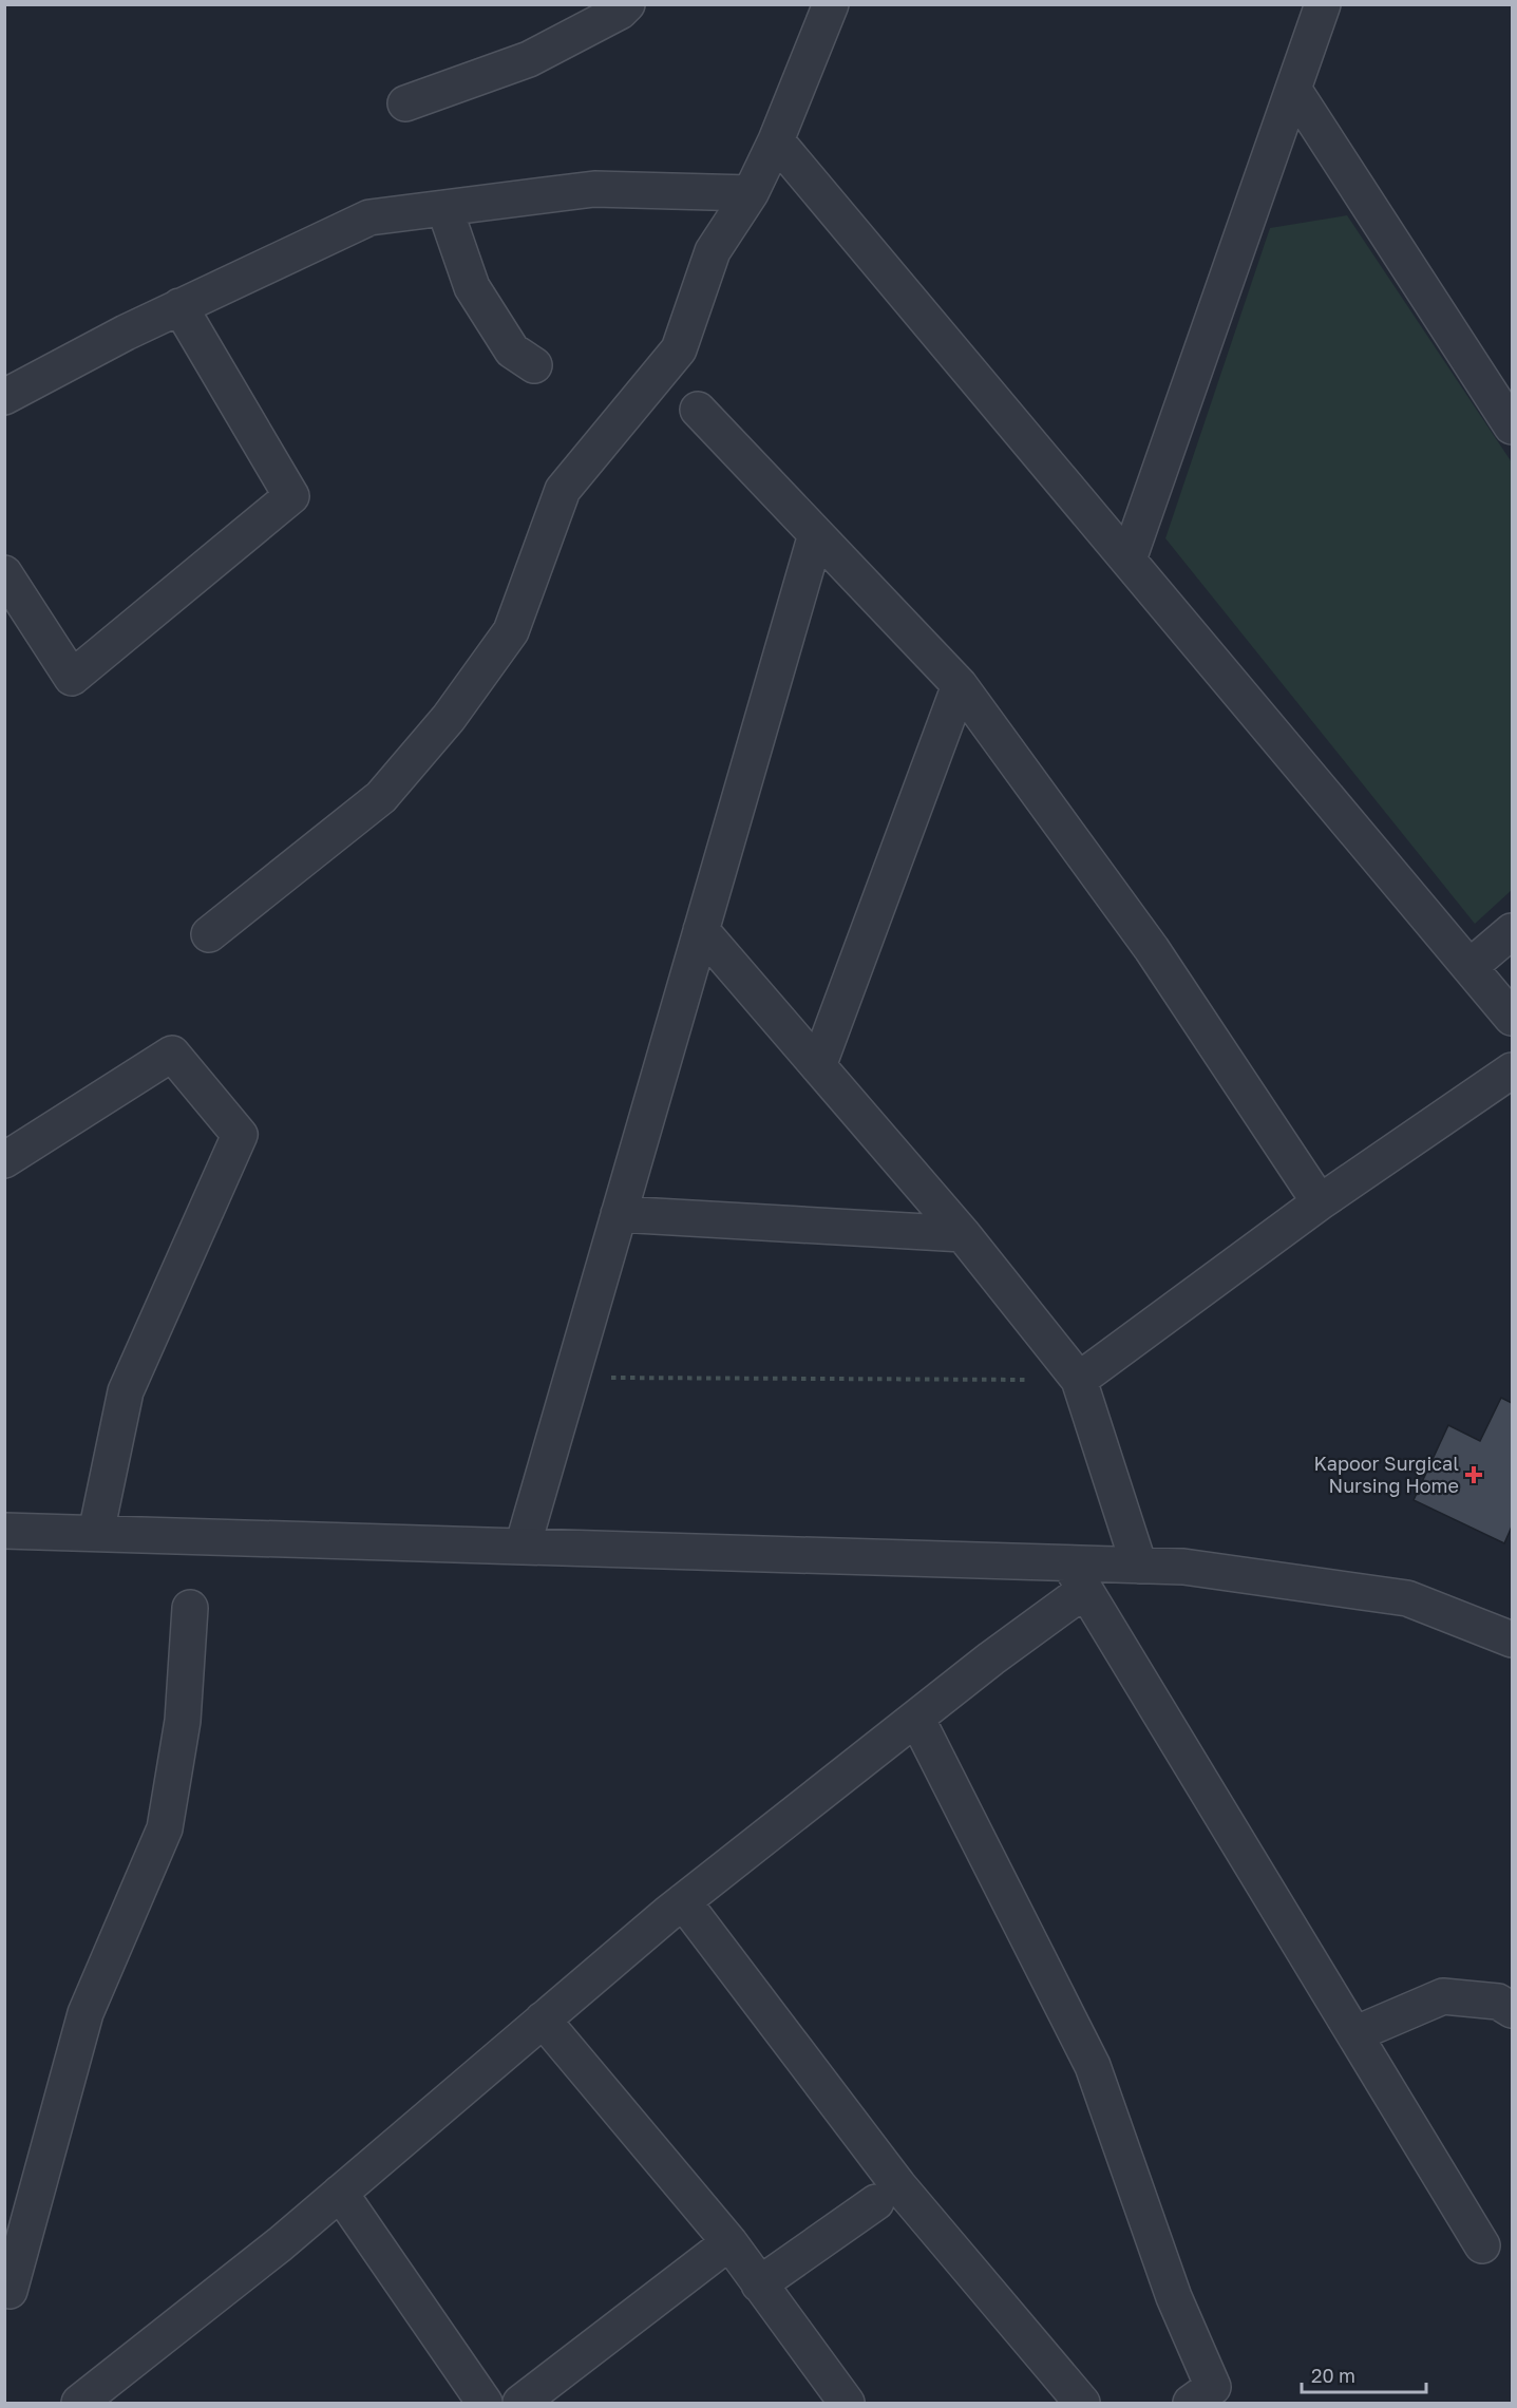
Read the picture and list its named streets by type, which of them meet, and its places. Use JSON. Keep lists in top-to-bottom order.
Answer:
{
  "places": {
    "health": ["Kapoor Surgical Nursing Home"]
  },
  "scale_bar": "20 m"
}
